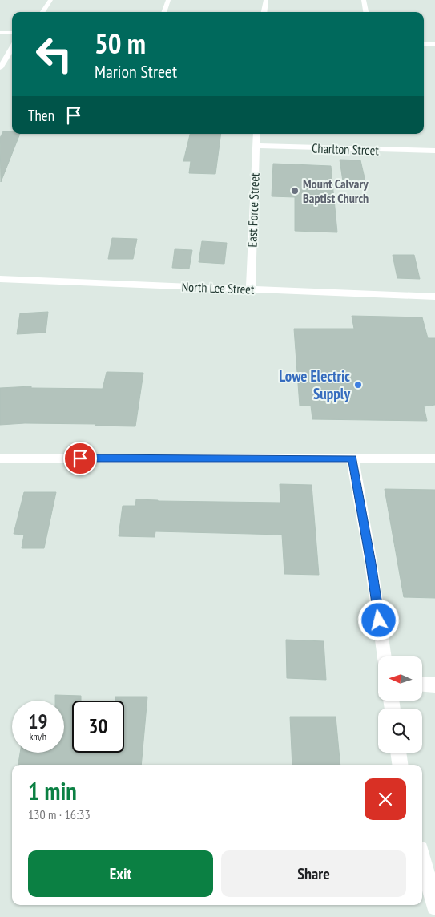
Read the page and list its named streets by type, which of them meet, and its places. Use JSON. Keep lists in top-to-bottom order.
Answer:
{
  "streets": {
    "street": ["Charlton Street", "East Force Street", "North Lee Street"]
  },
  "crossings": [
    ["Charlton Street", "East Force Street"],
    ["East Force Street", "North Lee Street"]
  ],
  "places": ["Mount Calvary Baptist Church", "Lowe Electric Supply"],
  "north": "left",
  "page": {
    "turn": ["50 m", "Marion Street"],
    "then": "Then",
    "speed": "19 km/h",
    "limit": "30",
    "heading": ["1 min", "130 m · 16:33"],
    "buttons": ["Exit", "Share"]
  }
}
